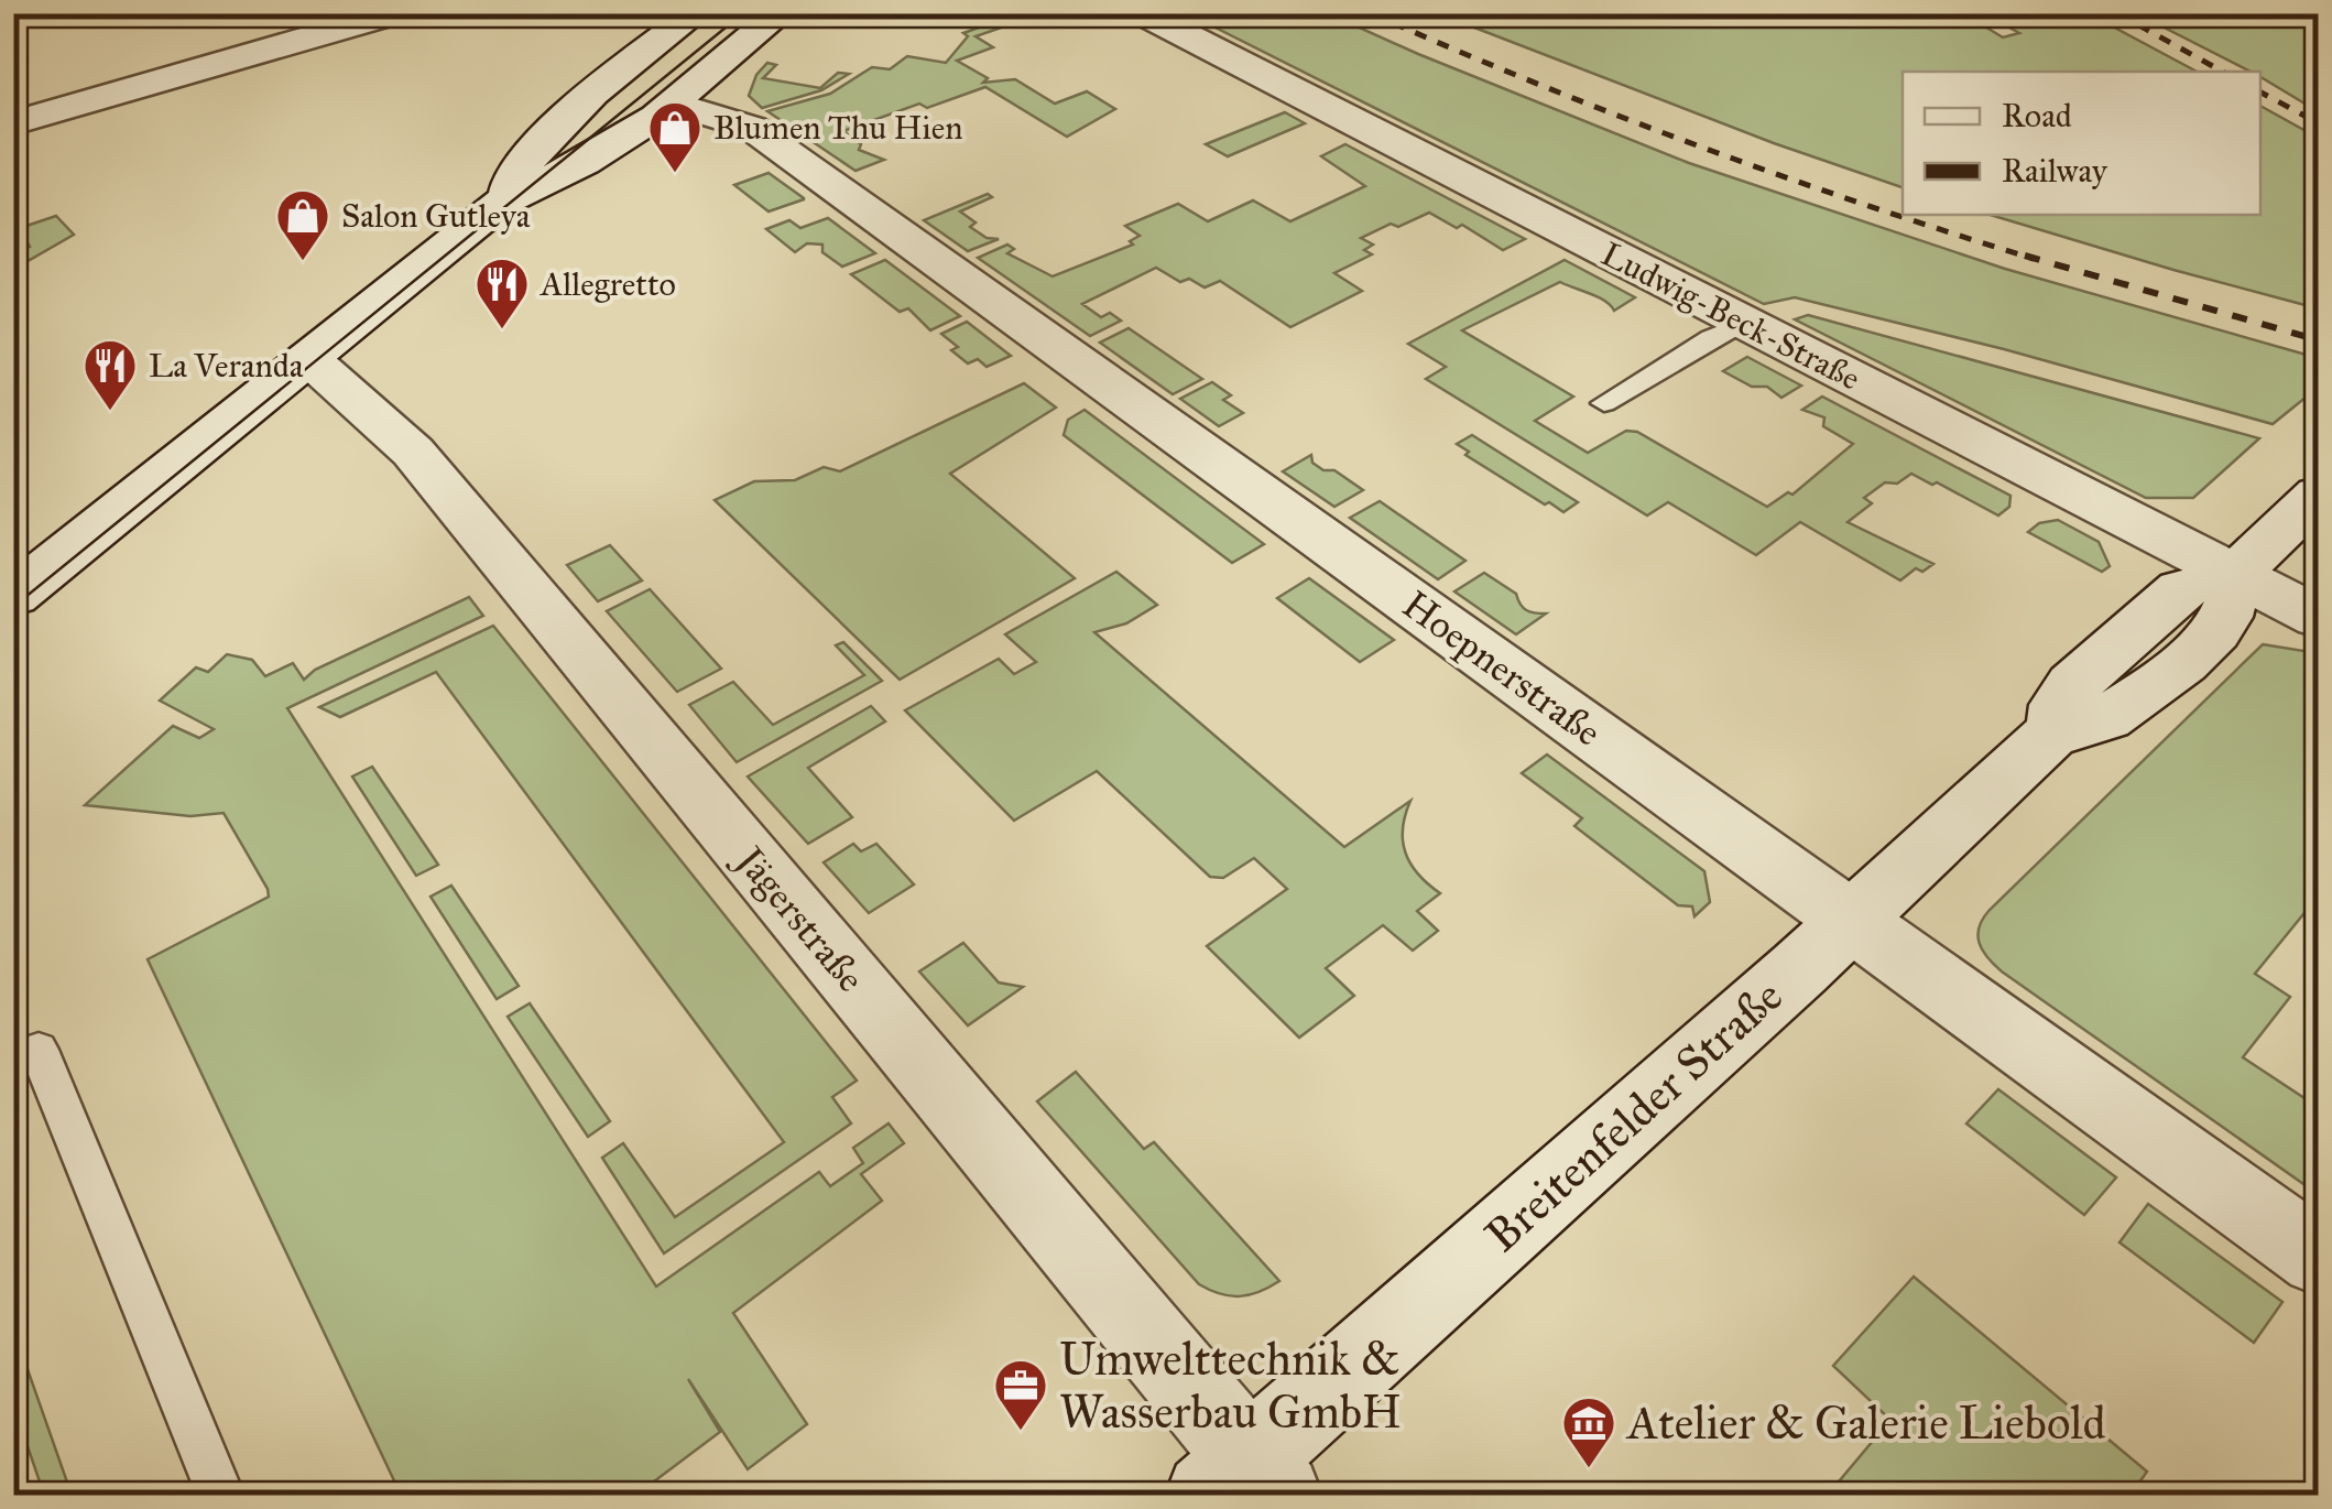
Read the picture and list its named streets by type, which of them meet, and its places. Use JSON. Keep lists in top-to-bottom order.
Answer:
{
  "streets": {
    "street": [
      "Ludwig-Beck-Straße",
      "Hoepnerstraße",
      "Jägerstraße",
      "Breitenfelder Straße"
    ]
  },
  "crossings": [
    ["Ludwig-Beck-Straße", "Breitenfelder Straße"],
    ["Hoepnerstraße", "Breitenfelder Straße"],
    ["Jägerstraße", "Breitenfelder Straße"]
  ],
  "places": {
    "shop": ["Blumen Thu Hien", "Salon Gutleya"],
    "restaurant": ["Allegretto", "La Veranda"],
    "office": ["Umwelttechnik & Wasserbau GmbH"],
    "museum": ["Atelier & Galerie Liebold"]
  },
  "legend": ["Road", "Railway"]
}
